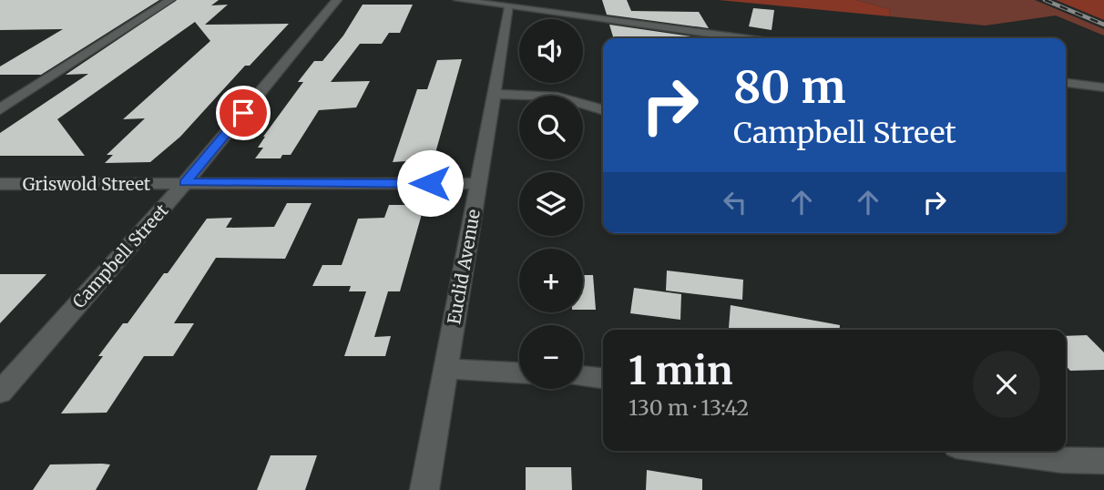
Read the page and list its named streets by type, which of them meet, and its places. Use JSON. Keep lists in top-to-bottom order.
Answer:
{
  "streets": {
    "street": ["Griswold Street", "Campbell Street", "Euclid Avenue"]
  },
  "crossings": [
    ["Griswold Street", "Campbell Street"],
    ["Griswold Street", "Euclid Avenue"]
  ],
  "page": {
    "map_buttons": ["+", "−"],
    "turn": ["80 m", "Campbell Street"],
    "heading": ["1 min", "130 m · 13:42"]
  }
}
